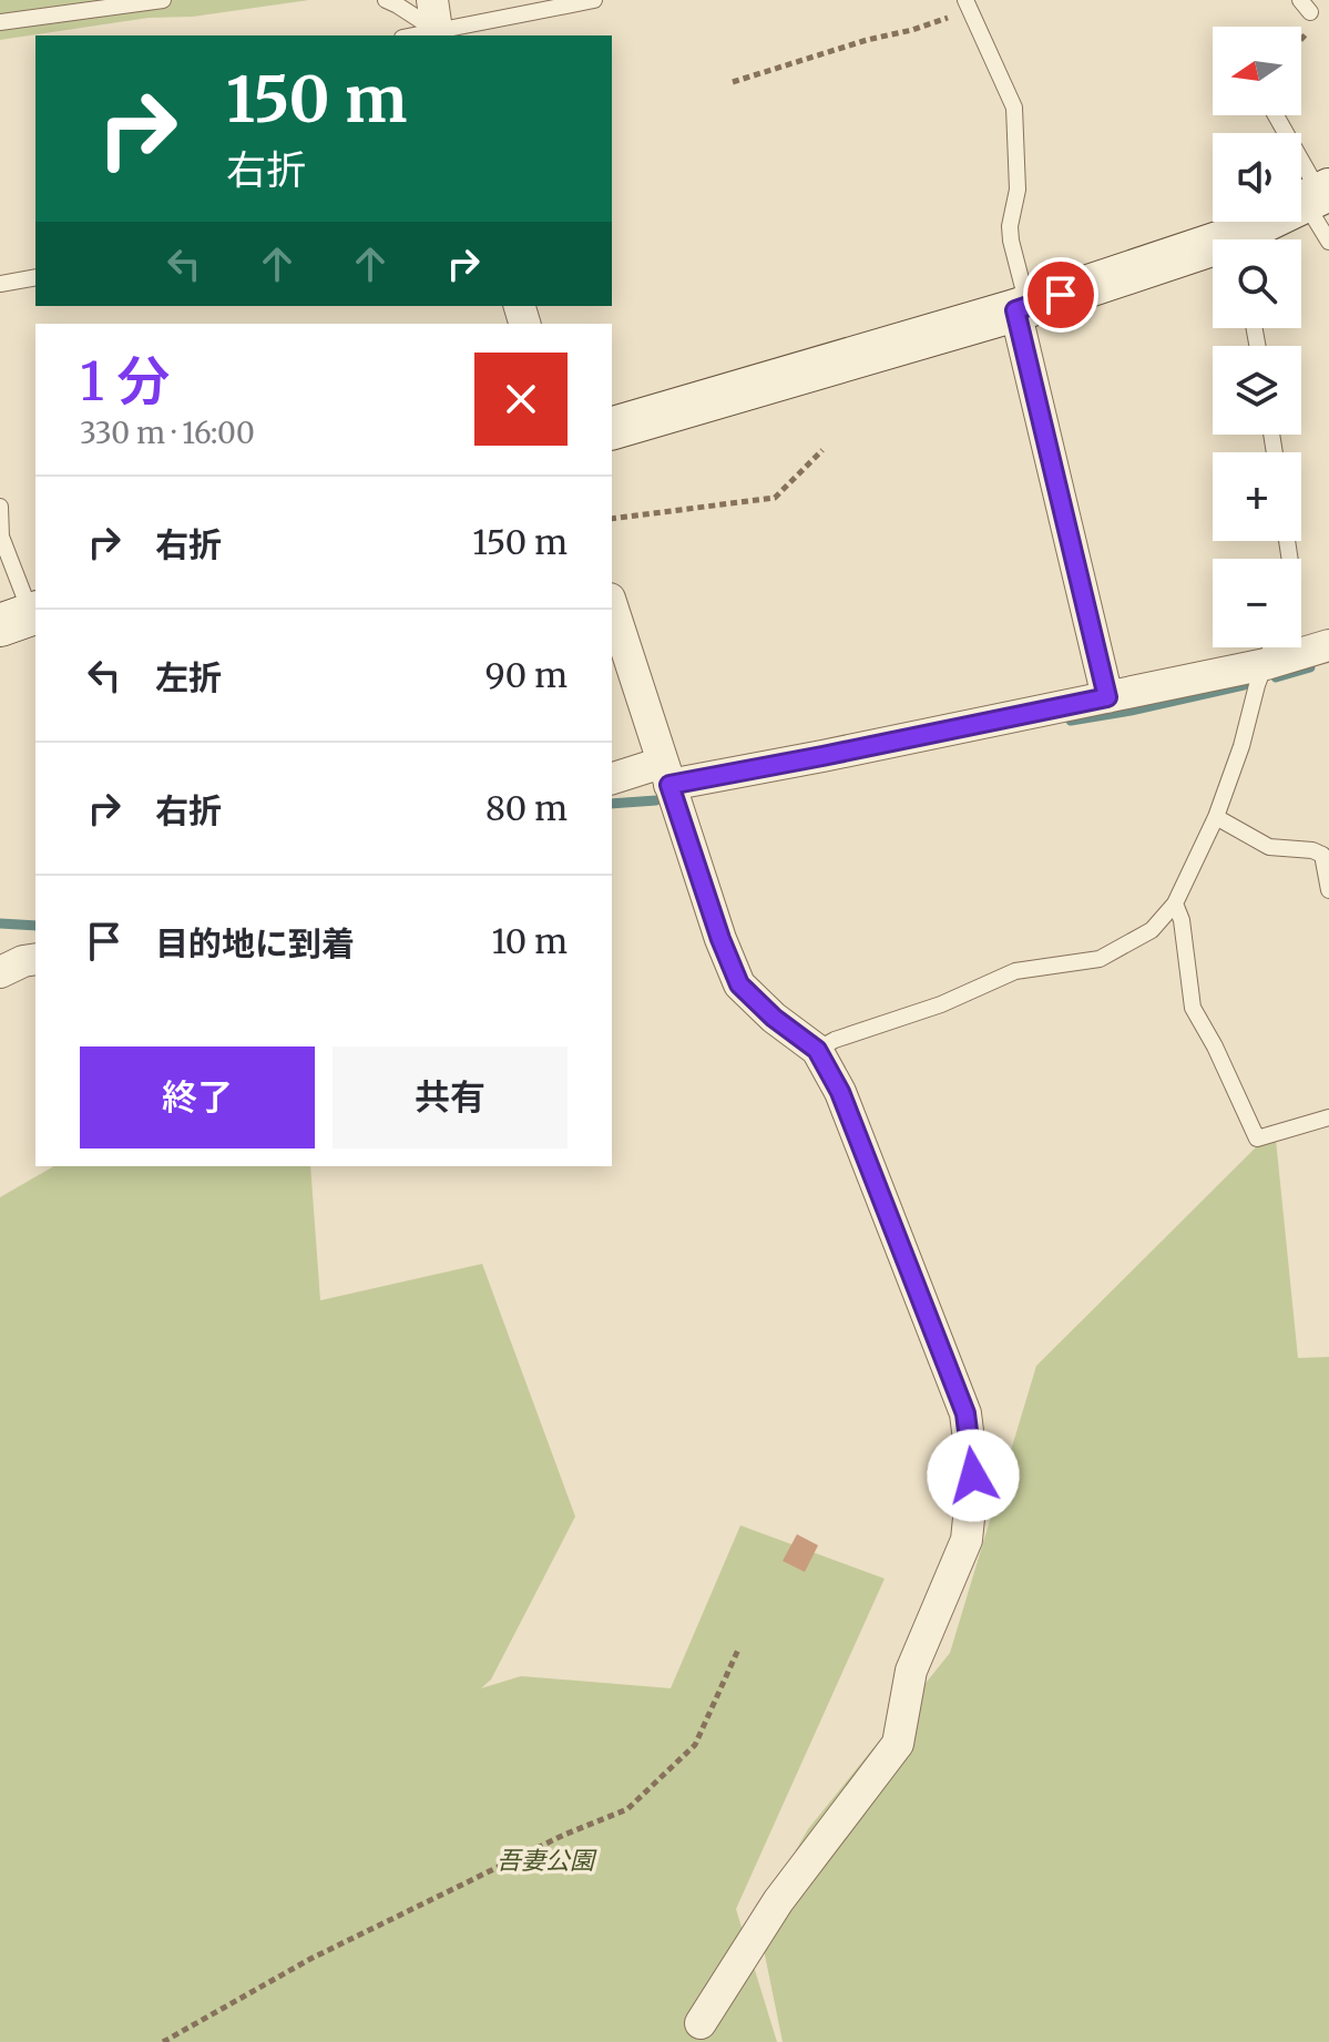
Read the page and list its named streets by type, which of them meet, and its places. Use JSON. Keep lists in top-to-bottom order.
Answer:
{
  "parks": ["吾妻公園"],
  "north": "left",
  "page": {
    "map_buttons": ["+", "−"],
    "turn": ["150 m", "右折"],
    "heading": ["1 分", "330 m · 16:00"],
    "list": [
      {
        "name": "右折",
        "value": "150 m"
      },
      {
        "name": "左折",
        "value": "90 m"
      },
      {
        "name": "右折",
        "value": "80 m"
      },
      {
        "name": "目的地に到着",
        "value": "10 m"
      }
    ],
    "buttons": ["終了", "共有"]
  }
}
